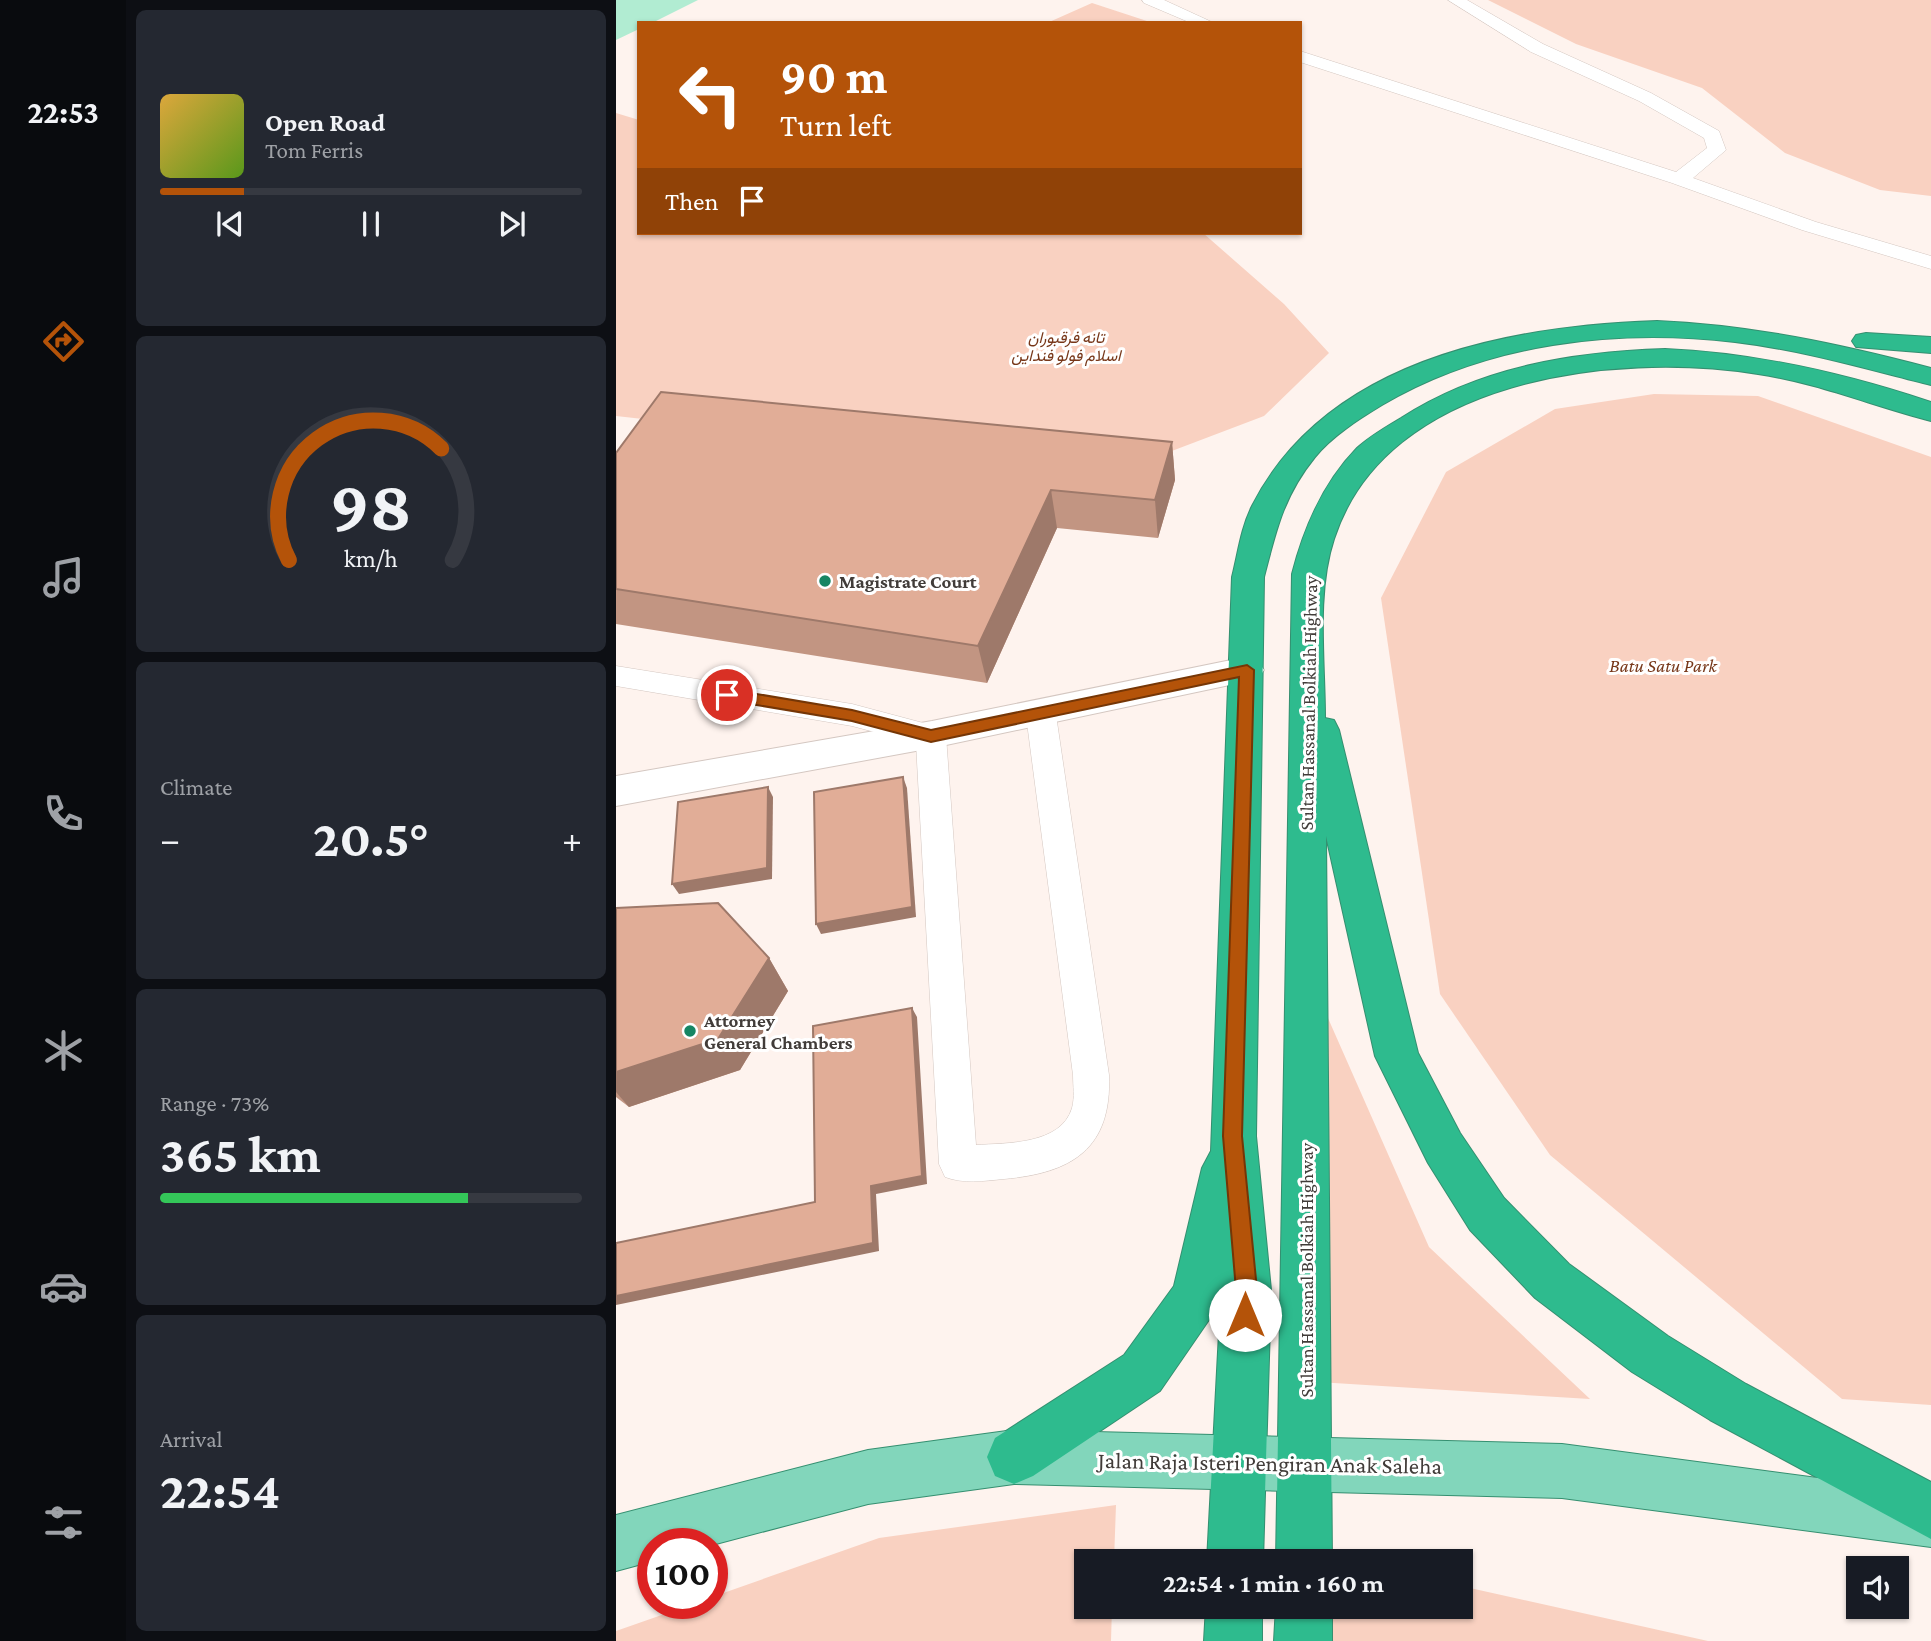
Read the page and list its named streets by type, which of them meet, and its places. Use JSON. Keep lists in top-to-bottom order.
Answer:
{
  "streets": {
    "highway": ["Sultan Hassanal Bolkiah Highway"],
    "main road": ["Jalan Raja Isteri Pengiran Anak Saleha"]
  },
  "crossings": [
    ["Sultan Hassanal Bolkiah Highway", "Jalan Raja Isteri Pengiran Anak Saleha"]
  ],
  "parks": ["تانه فرقبوران اسلام فولو فنداين", "Batu Satu Park"],
  "places": ["Magistrate Court", "Attorney General Chambers"],
  "page": {
    "tabs": "22:53",
    "turn": ["90 m", "Turn left"],
    "song": ["Open Road", "Tom Ferris"],
    "then": "Then",
    "tile": [
      "Climate",
      ["Range · 73%", "365 km"],
      ["Arrival", "22:54"]
    ],
    "heat": ["−", "20.5°", "+"],
    "limit": "100",
    "trip": "22:54 · 1 min · 160 m",
    "gauge": ["98", "km/h"]
  }
}
